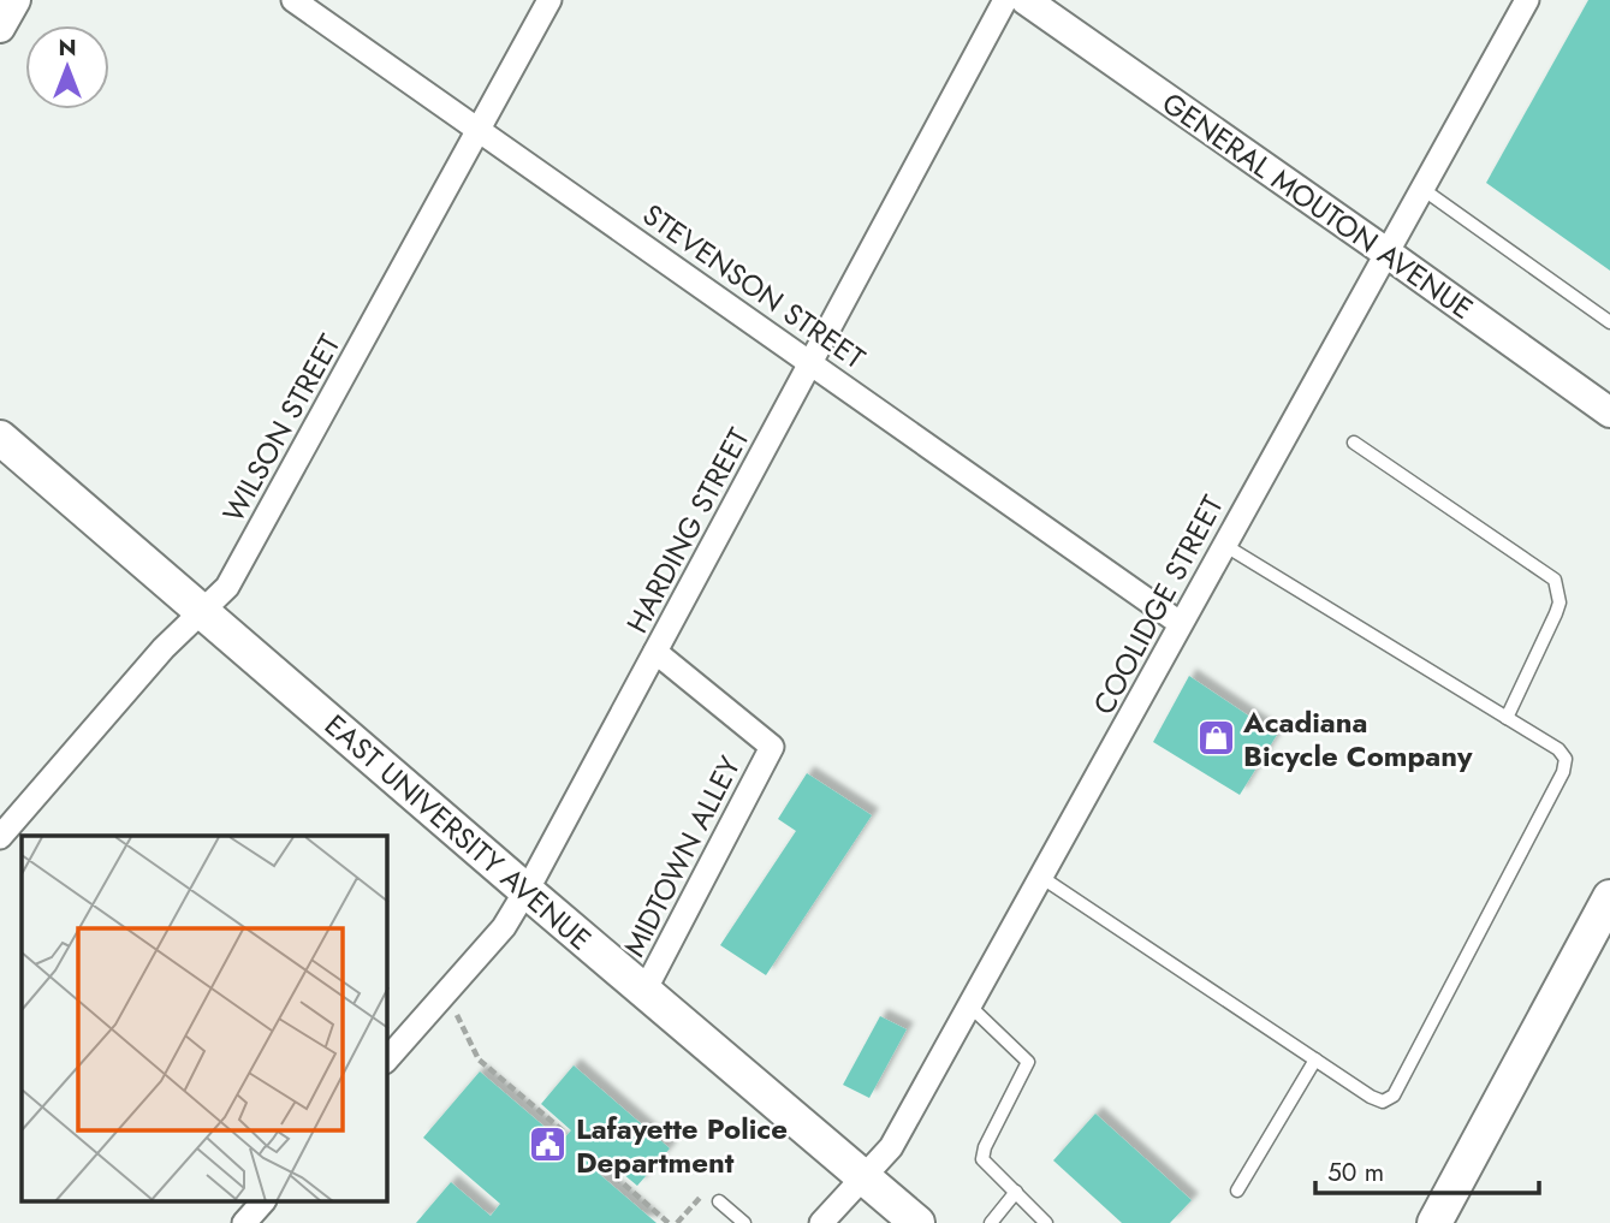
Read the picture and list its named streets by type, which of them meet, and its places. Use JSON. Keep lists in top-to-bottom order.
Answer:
{
  "streets": {
    "main road": ["EAST UNIVERSITY AVENUE"],
    "street": [
      "GENERAL MOUTON AVENUE",
      "STEVENSON STREET",
      "WILSON STREET",
      "HARDING STREET",
      "COOLIDGE STREET",
      "MIDTOWN ALLEY"
    ]
  },
  "crossings": [
    ["GENERAL MOUTON AVENUE", "COOLIDGE STREET"],
    ["STEVENSON STREET", "WILSON STREET"],
    ["STEVENSON STREET", "HARDING STREET"],
    ["STEVENSON STREET", "COOLIDGE STREET"],
    ["WILSON STREET", "EAST UNIVERSITY AVENUE"],
    ["HARDING STREET", "EAST UNIVERSITY AVENUE"],
    ["HARDING STREET", "MIDTOWN ALLEY"],
    ["COOLIDGE STREET", "EAST UNIVERSITY AVENUE"],
    ["EAST UNIVERSITY AVENUE", "MIDTOWN ALLEY"]
  ],
  "places": {
    "shop": ["Acadiana Bicycle Company"],
    "public building": ["Lafayette Police Department"]
  },
  "scale_bar": "50 m",
  "north": "top"
}
